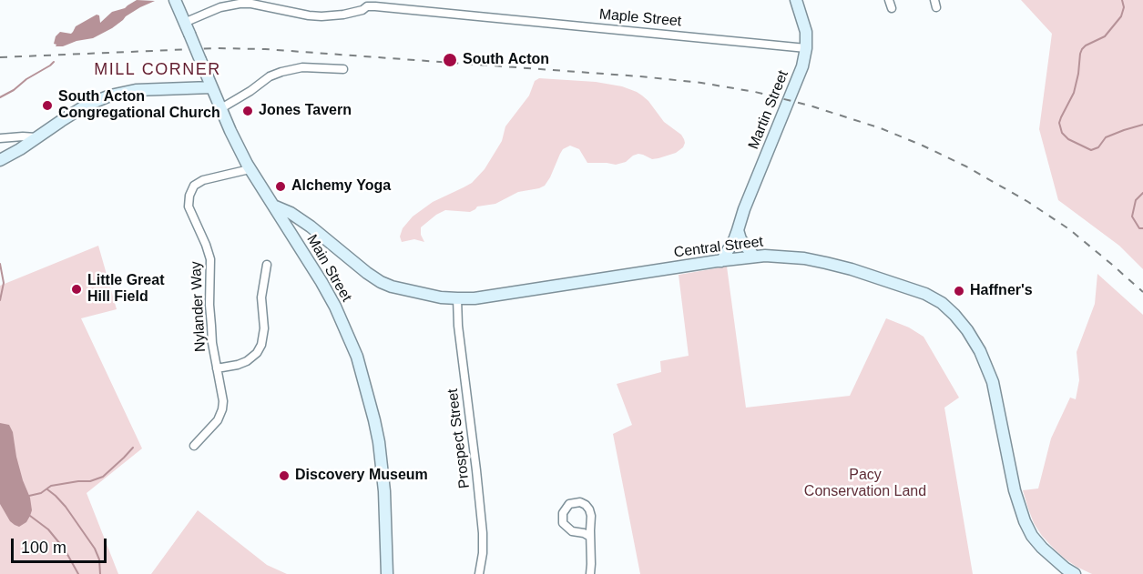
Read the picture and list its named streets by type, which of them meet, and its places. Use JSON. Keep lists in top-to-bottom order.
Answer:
{
  "streets": {
    "street": [
      "Maple Street",
      "Martin Street",
      "Central Street",
      "Main Street",
      "Nylander Way",
      "Prospect Street"
    ]
  },
  "crossings": [
    ["Maple Street", "Martin Street"],
    ["Maple Street", "Main Street"],
    ["Martin Street", "Central Street"],
    ["Central Street", "Main Street"],
    ["Central Street", "Prospect Street"],
    ["Main Street", "Nylander Way"]
  ],
  "districts": ["MILL CORNER"],
  "parks": ["Pacy Conservation Land"],
  "places": [
    "South Acton",
    "South Acton Congregational Church",
    "Jones Tavern",
    "Alchemy Yoga",
    "Little Great Hill Field",
    "Haffner's",
    "Discovery Museum"
  ],
  "scale_bar": "100 m"
}
